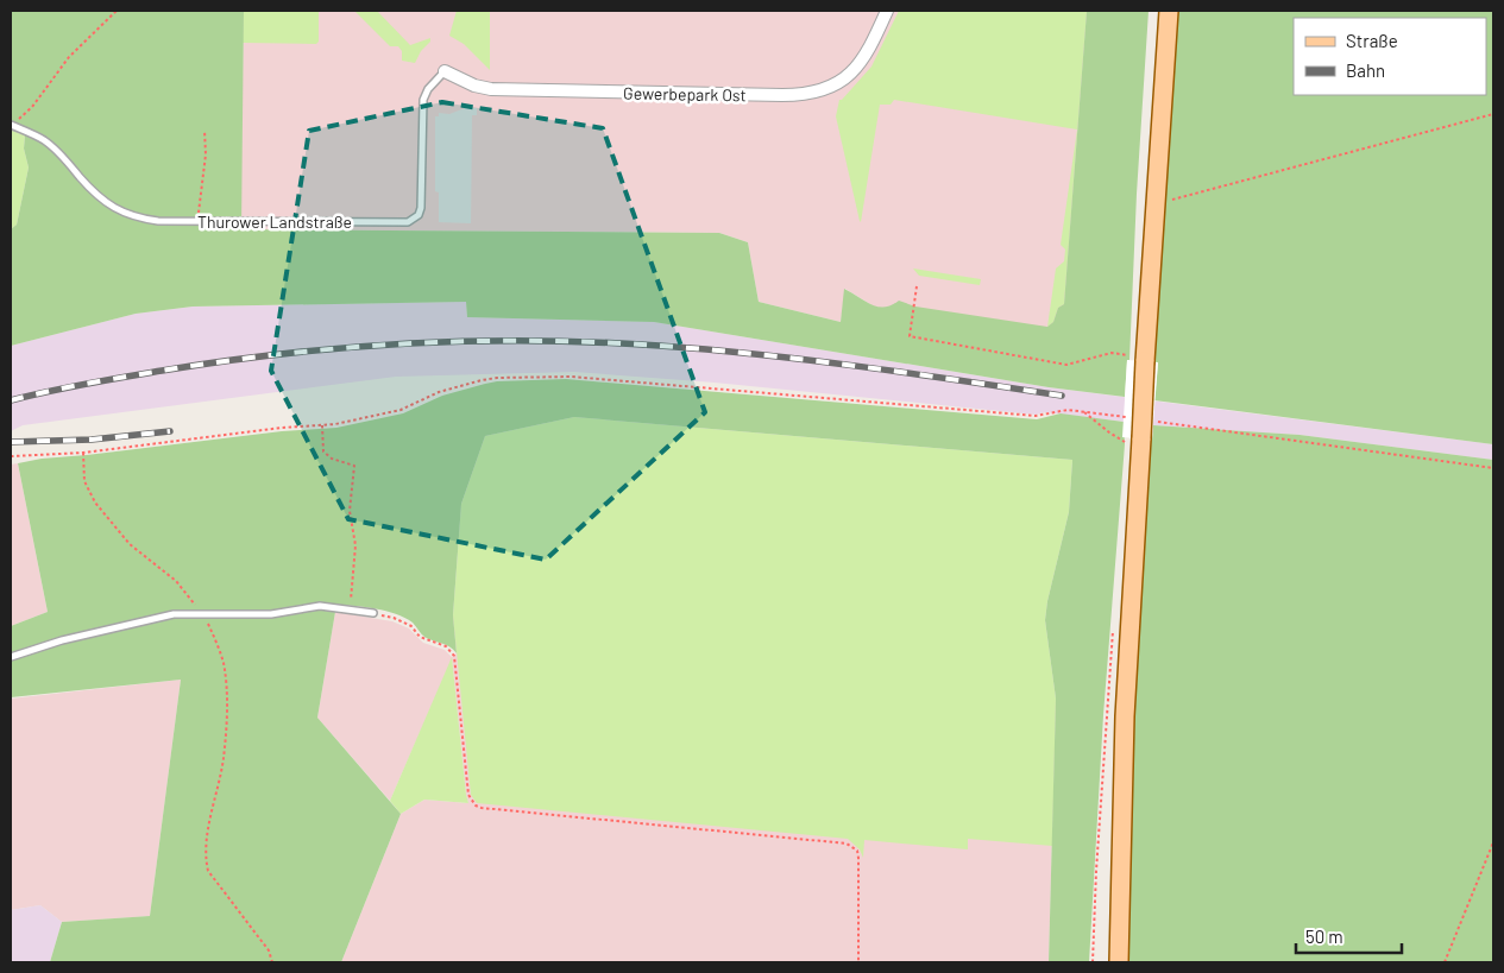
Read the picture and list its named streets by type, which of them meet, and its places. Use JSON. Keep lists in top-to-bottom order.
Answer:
{
  "streets": {
    "street": ["Gewerbepark Ost"],
    "lane": ["Thurower Landstraße"]
  },
  "crossings": [
    ["Gewerbepark Ost", "Thurower Landstraße"]
  ],
  "legend": ["Straße", "Bahn"],
  "scale_bar": "50 m"
}
